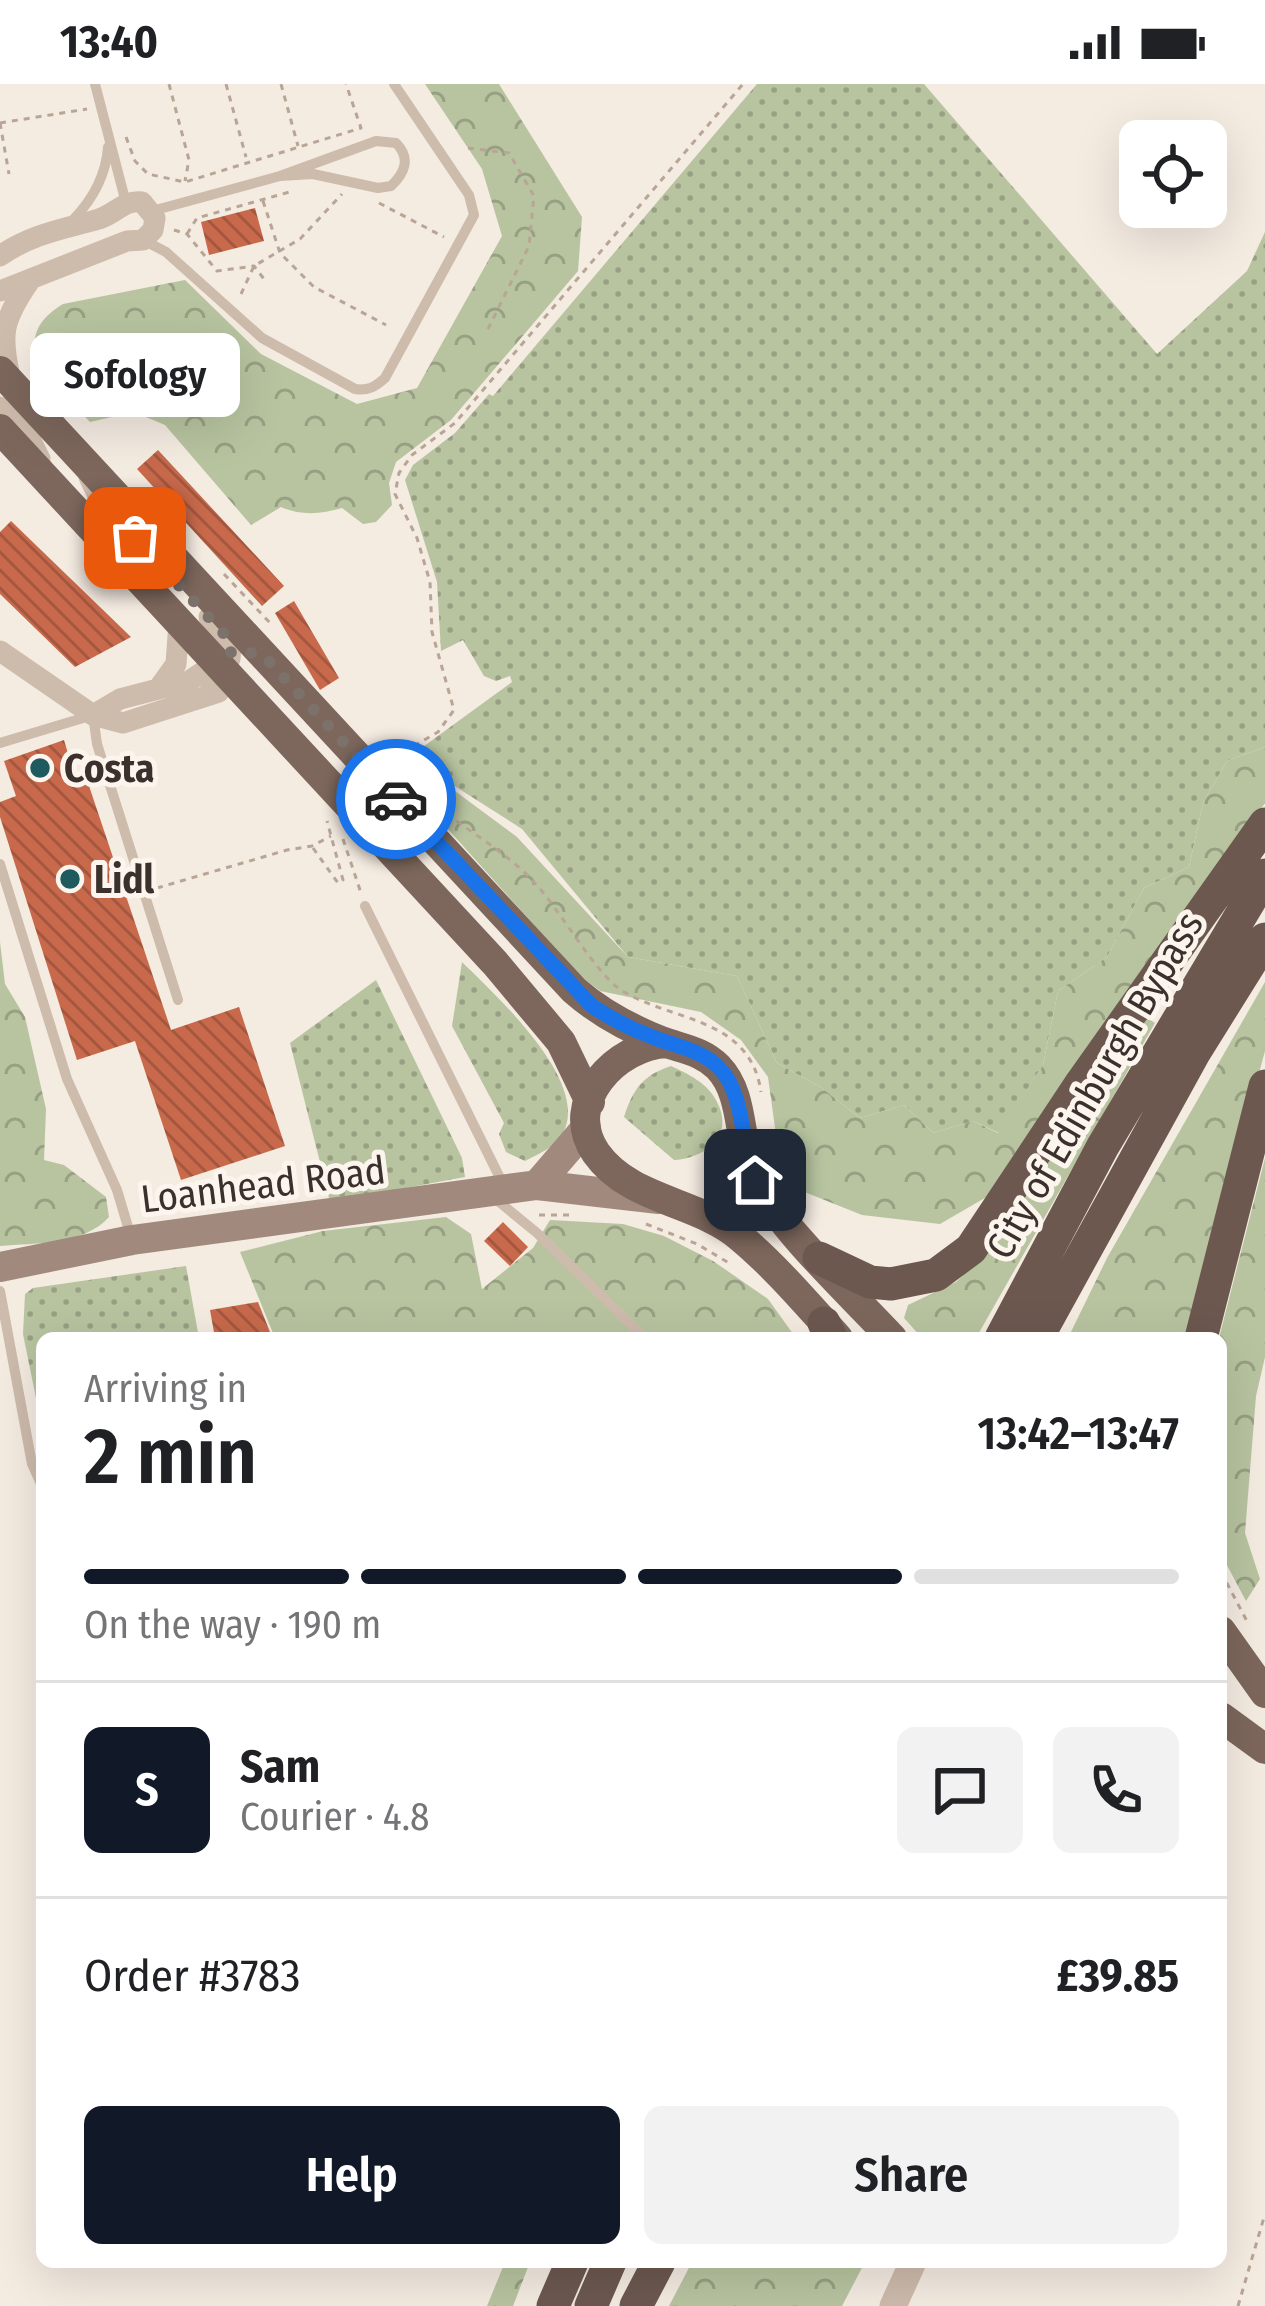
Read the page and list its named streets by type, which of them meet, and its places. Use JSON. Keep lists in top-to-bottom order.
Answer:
{
  "streets": {
    "highway": ["City of Edinburgh Bypass"],
    "main road": ["Loanhead Road"]
  },
  "places": ["Sofology", "Costa", "Lidl"],
  "page": {
    "status": "13:40",
    "bubble": "Sofology",
    "heading": ["2 min", "Arriving in", "13:42–13:47"],
    "panel": [
      "Sam",
      "Courier · 4.8",
      "Order #3783",
      "£39.85"
    ],
    "bar": "On the way · 190 m",
    "round": "S",
    "buttons": ["Help", "Share"]
  }
}
